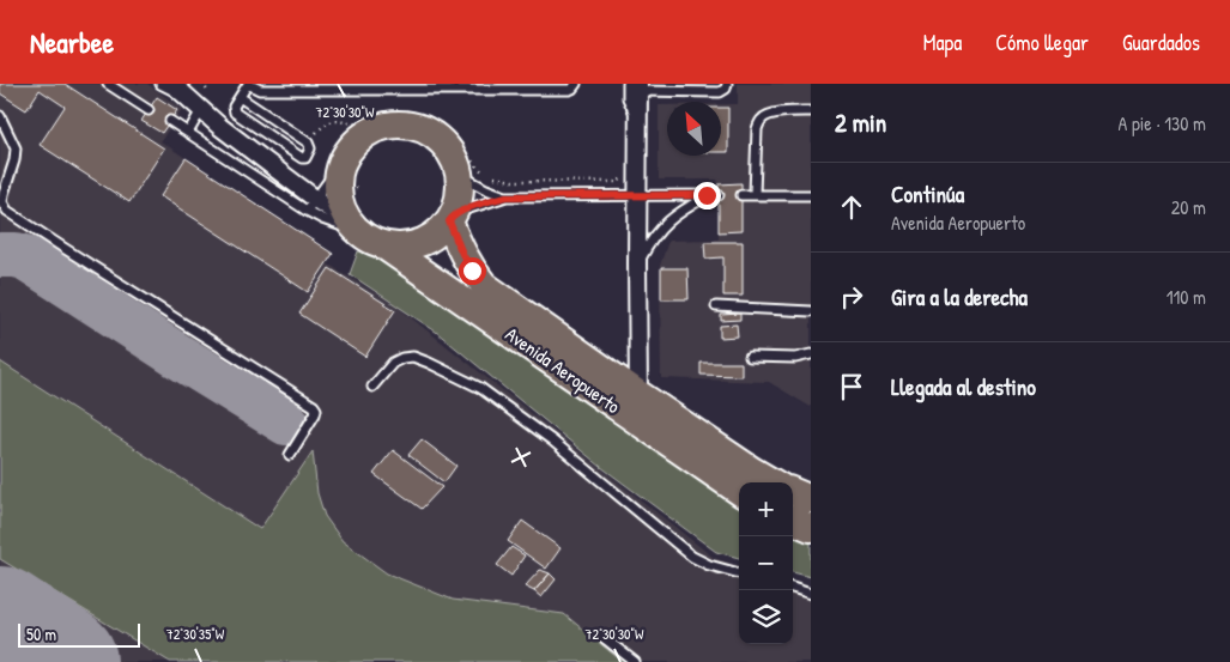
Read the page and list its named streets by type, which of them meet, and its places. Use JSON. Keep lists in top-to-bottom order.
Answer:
{
  "streets": {
    "main road": ["Avenida Aeropuerto"]
  },
  "scale_bar": "50 m",
  "north": "top left",
  "page": {
    "header": "Nearbee",
    "nav": ["Mapa", "Cómo llegar", "Guardados"],
    "heading": ["2 min", "A pie · 130 m"],
    "list": [
      ["Continúa", "Avenida Aeropuerto", "20 m"],
      ["Gira a la derecha", "110 m"],
      "Llegada al destino"
    ],
    "map_buttons": ["+", "−"],
    "scale": "50 m"
  },
  "coordinates": ["72°30'30\"W", "72°30'35\"W"]
}
